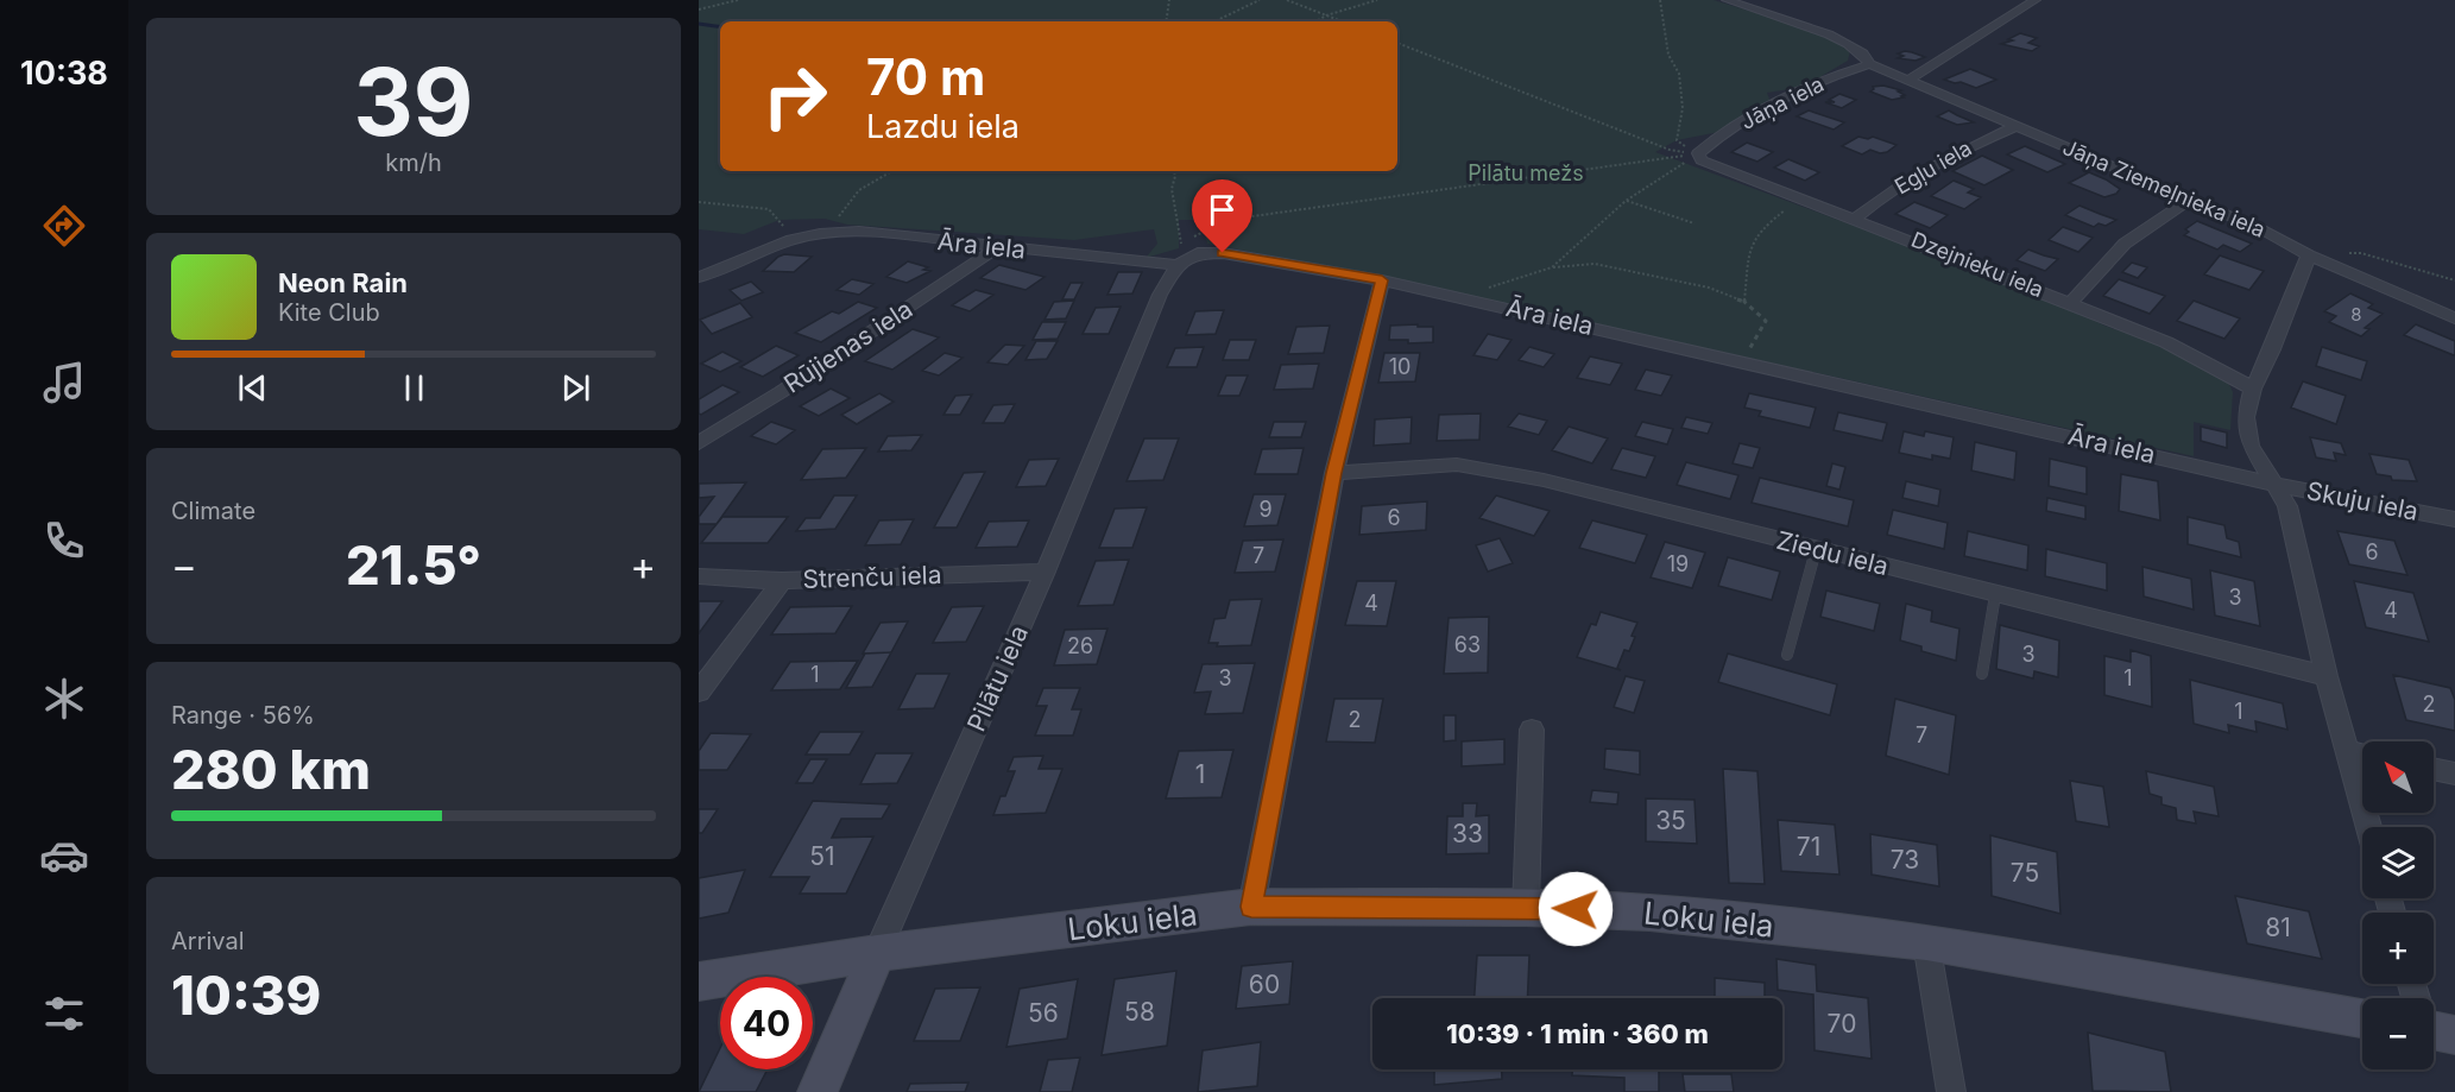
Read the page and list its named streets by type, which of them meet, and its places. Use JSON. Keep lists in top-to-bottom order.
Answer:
{
  "streets": {
    "street": [
      "Jāņa iela",
      "Egļu iela",
      "Jāņa Ziemeļnieka iela",
      "Āra iela",
      "Dzejnieku iela",
      "Rūjienas iela",
      "Skuju iela",
      "Ziedu iela",
      "Strenču iela",
      "Pilātu iela",
      "Loku iela"
    ]
  },
  "crossings": [
    ["Jāņa iela", "Jāņa Ziemeļnieka iela"],
    ["Jāņa iela", "Dzejnieku iela"],
    ["Egļu iela", "Jāņa Ziemeļnieka iela"],
    ["Egļu iela", "Dzejnieku iela"],
    ["Āra iela", "Rūjienas iela"],
    ["Āra iela", "Skuju iela"],
    ["Āra iela", "Pilātu iela"],
    ["Strenču iela", "Pilātu iela"],
    ["Pilātu iela", "Loku iela"]
  ],
  "parks": ["Pilātu mežs"],
  "house_numbers": [
    "8",
    "10",
    "9",
    "6",
    "6",
    "7",
    "19",
    "3",
    "4",
    "4",
    "63",
    "26",
    "3",
    "1",
    "3",
    "1",
    "2",
    "1",
    "2",
    "7",
    "1",
    "35",
    "33",
    "71",
    "51",
    "73",
    "75",
    "81",
    "60",
    "58",
    "56",
    "70"
  ],
  "north": "top left",
  "page": {
    "tabs": "10:38",
    "tile": [
      ["39", "km/h"],
      "Climate",
      ["Range · 56%", "280 km"],
      ["Arrival", "10:39"]
    ],
    "turn": ["70 m", "Lazdu iela"],
    "song": ["Neon Rain", "Kite Club"],
    "heat": ["−", "21.5°", "+"],
    "map_buttons": ["+", "−"],
    "limit": "40",
    "trip": "10:39 · 1 min · 360 m"
  }
}
